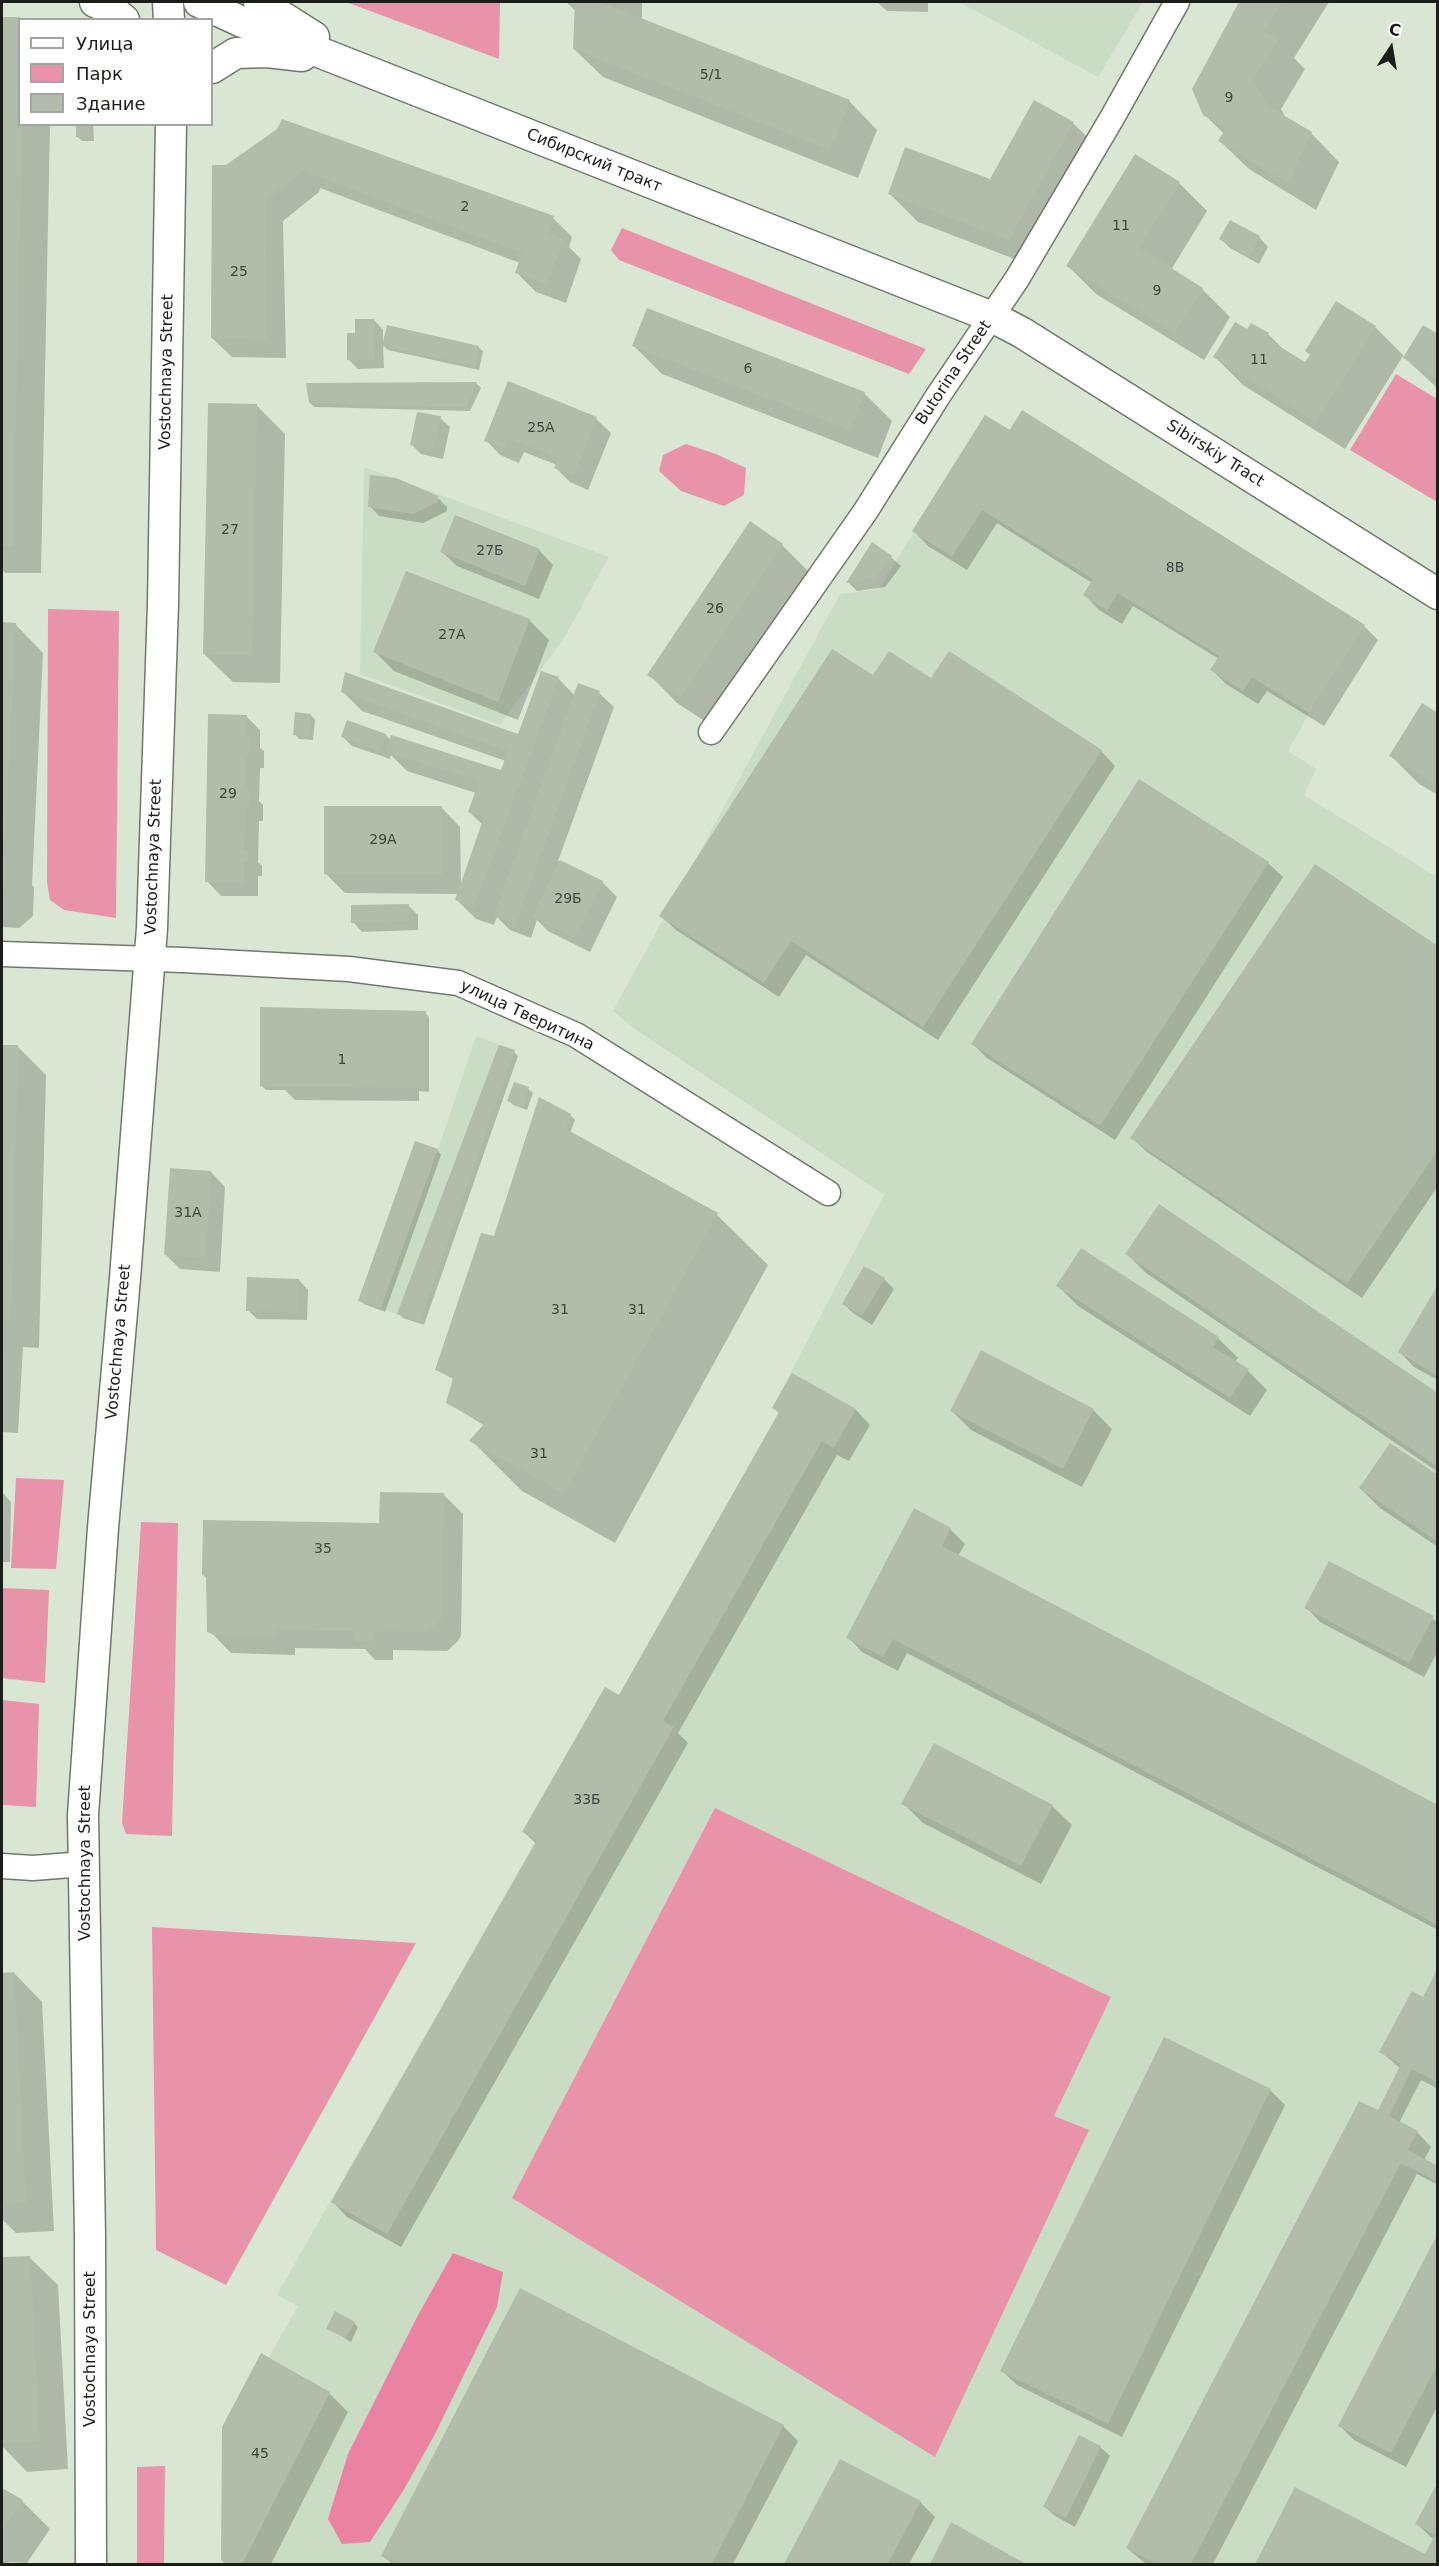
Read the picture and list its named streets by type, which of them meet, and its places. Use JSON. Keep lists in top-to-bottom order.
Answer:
{
  "streets": {
    "main road": ["Сибирский тракт", "Vostochnaya Street", "Sibirskiy Tract"],
    "street": ["Butorina Street", "улица Тверитина"]
  },
  "crossings": [
    ["Сибирский тракт", "Butorina Street"],
    ["Сибирский тракт", "Sibirskiy Tract"],
    ["Vostochnaya Street", "улица Тверитина"],
    ["Butorina Street", "Sibirskiy Tract"]
  ],
  "house_numbers": [
    "5/1",
    "9",
    "2",
    "11",
    "25",
    "9",
    "11",
    "6",
    "25А",
    "27",
    "27Б",
    "8В",
    "26",
    "27А",
    "29",
    "29А",
    "29Б",
    "1",
    "31А",
    "31",
    "31",
    "31",
    "35",
    "33Б",
    "45"
  ],
  "legend": ["Улица", "Парк", "Здание"],
  "north": "top"
}
